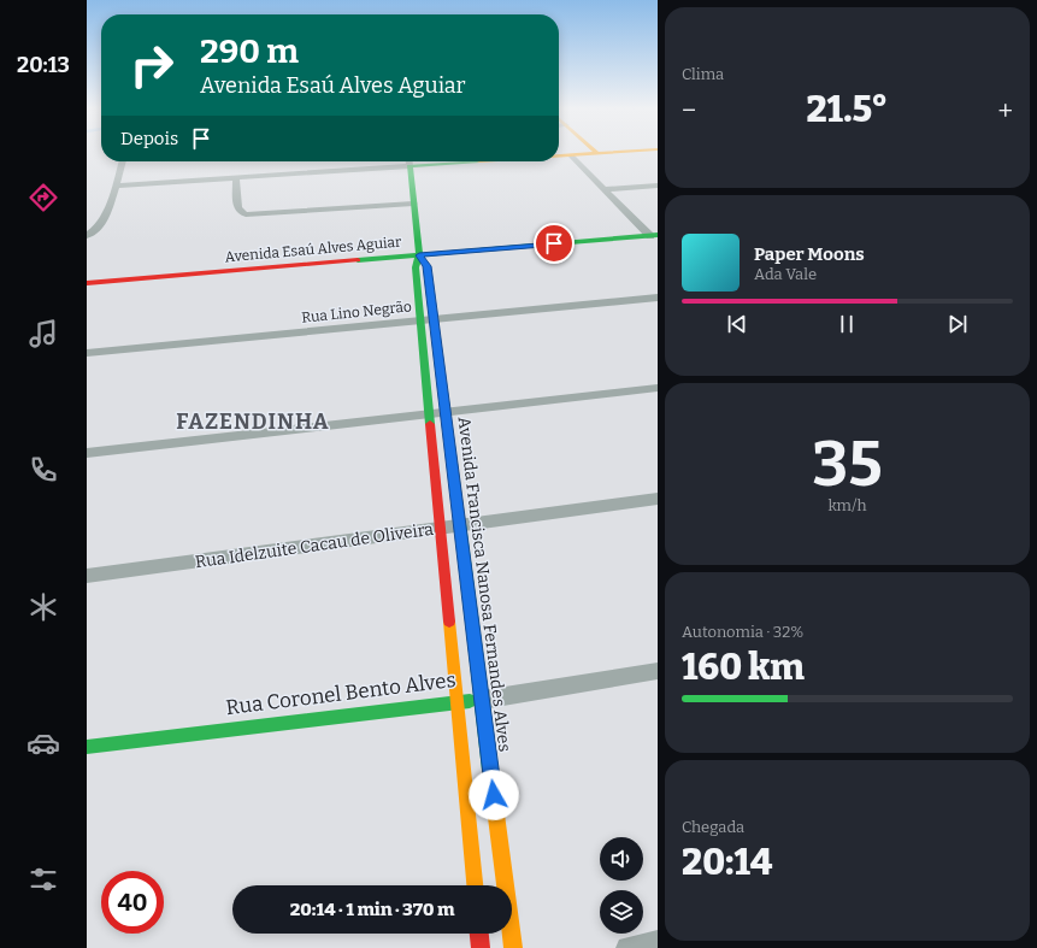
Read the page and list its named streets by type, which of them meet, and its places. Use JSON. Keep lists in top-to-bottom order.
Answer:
{
  "streets": {
    "street": [
      "Avenida Esaú Alves Aguiar",
      "Rua Lino Negrão",
      "Rua Idelzuite Cacau de Oliveira",
      "Avenida Francisca Nanosa Fernandes Alves",
      "Rua Coronel Bento Alves"
    ]
  },
  "crossings": [
    ["Avenida Esaú Alves Aguiar", "Avenida Francisca Nanosa Fernandes Alves"],
    ["Rua Lino Negrão", "Avenida Francisca Nanosa Fernandes Alves"],
    ["Rua Idelzuite Cacau de Oliveira", "Avenida Francisca Nanosa Fernandes Alves"],
    ["Avenida Francisca Nanosa Fernandes Alves", "Rua Coronel Bento Alves"]
  ],
  "districts": ["FAZENDINHA"],
  "page": {
    "tabs": "20:13",
    "tile": [
      "Clima",
      ["35", "km/h"],
      ["Autonomia · 32%", "160 km"],
      ["Chegada", "20:14"]
    ],
    "turn": ["290 m", "Avenida Esaú Alves Aguiar"],
    "heat": ["−", "21.5°", "+"],
    "then": "Depois",
    "song": ["Paper Moons", "Ada Vale"],
    "limit": "40",
    "trip": "20:14 · 1 min · 370 m"
  }
}
